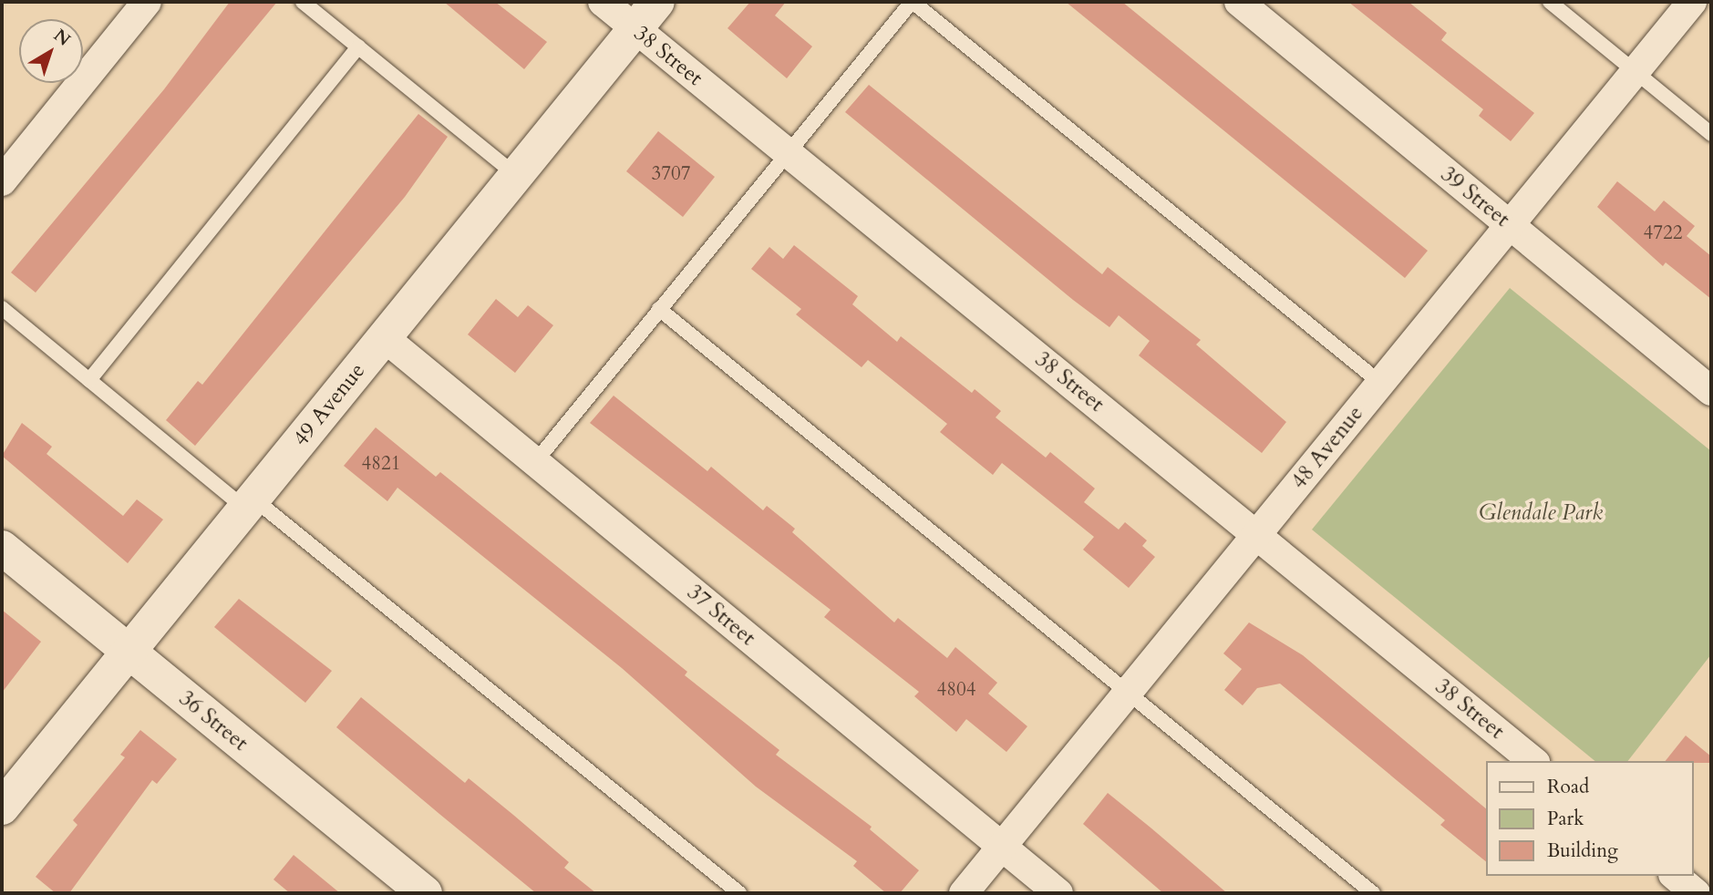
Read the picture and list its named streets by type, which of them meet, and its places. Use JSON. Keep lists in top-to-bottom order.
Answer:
{
  "streets": {
    "street": [
      "38 Street",
      "39 Street",
      "49 Avenue",
      "48 Avenue",
      "37 Street",
      "36 Street"
    ]
  },
  "crossings": [
    ["38 Street", "49 Avenue"],
    ["38 Street", "48 Avenue"],
    ["39 Street", "48 Avenue"],
    ["49 Avenue", "37 Street"],
    ["49 Avenue", "36 Street"],
    ["48 Avenue", "37 Street"]
  ],
  "parks": ["Glendale Park"],
  "house_numbers": [
    "3707",
    "4722",
    "4821",
    "4804"
  ],
  "legend": ["Road", "Park", "Building"],
  "north": "top right"
}
